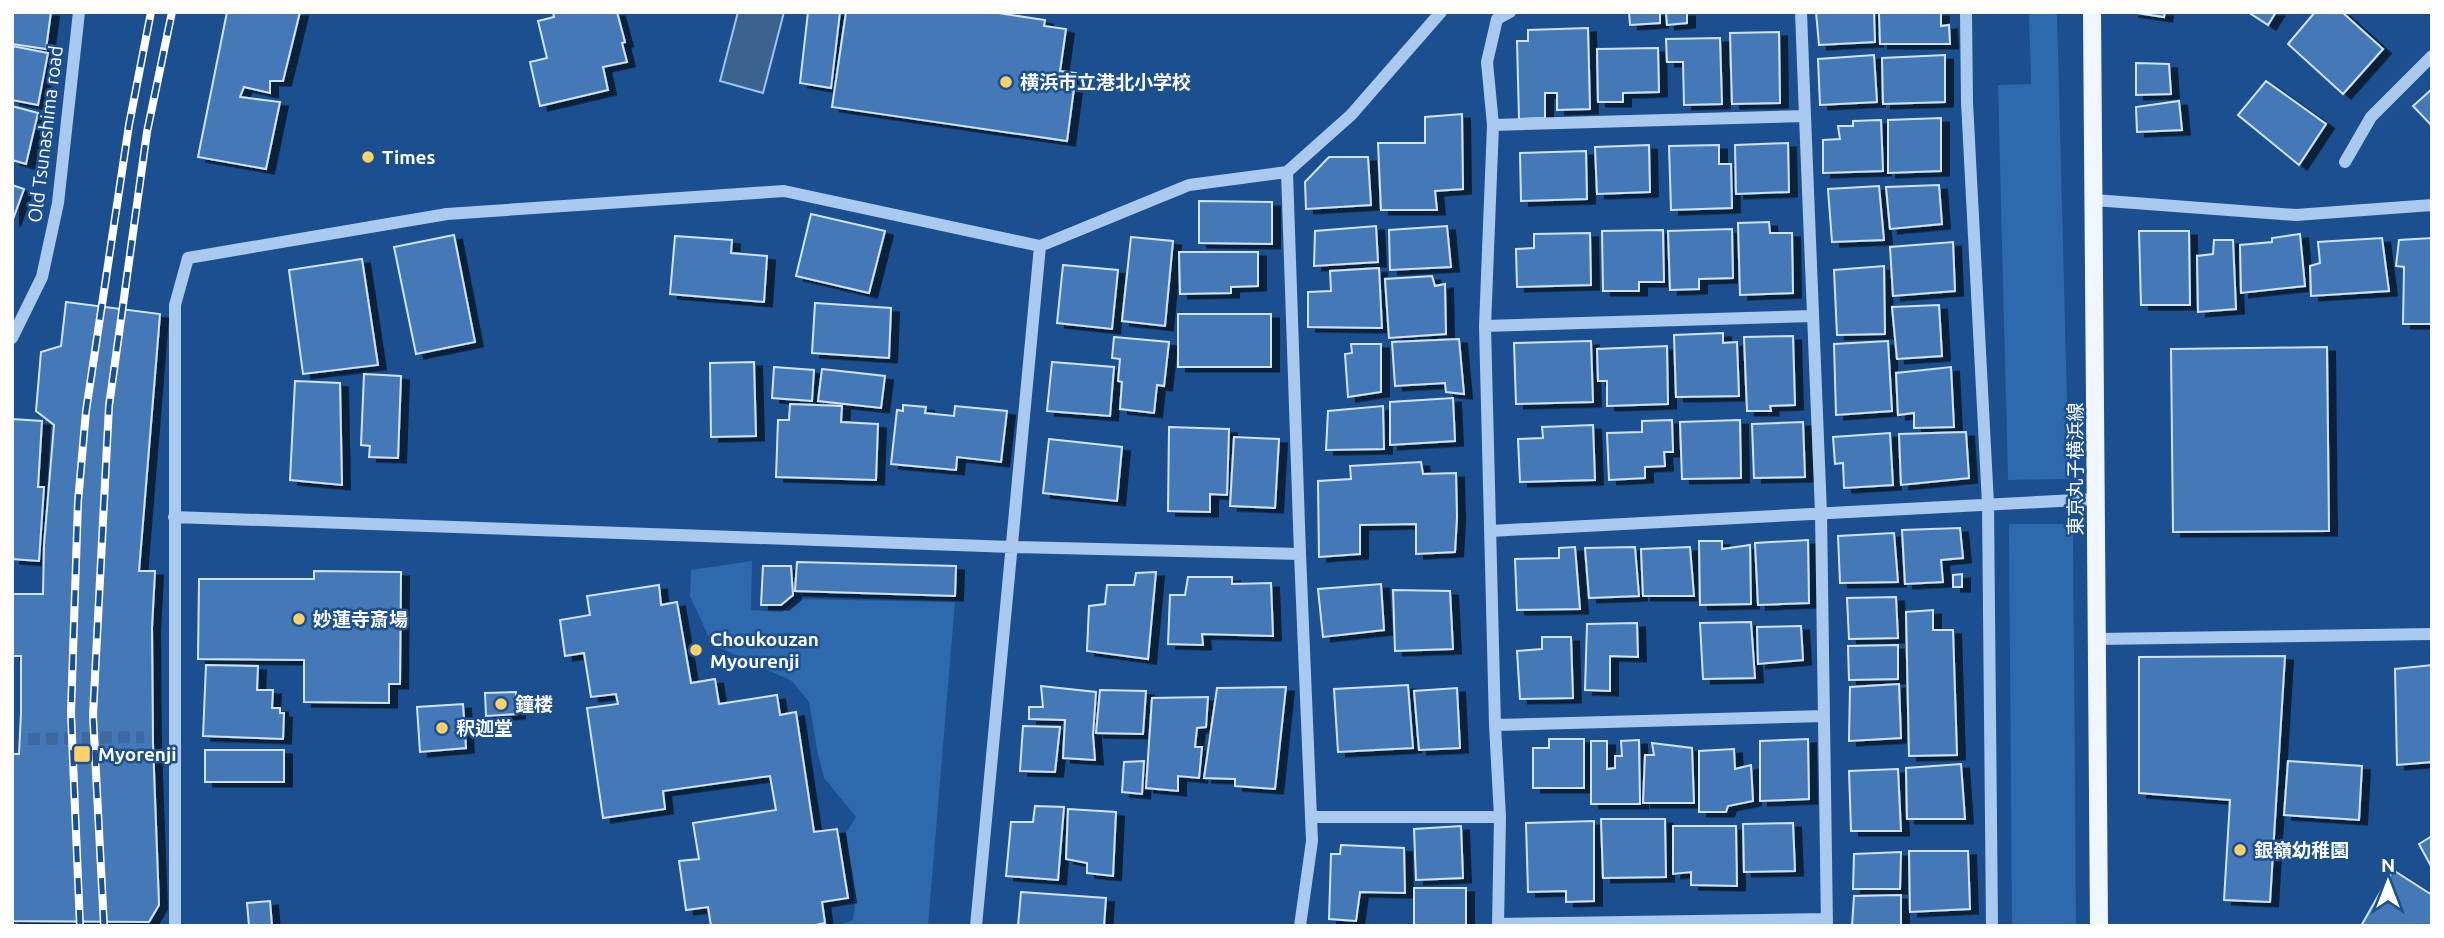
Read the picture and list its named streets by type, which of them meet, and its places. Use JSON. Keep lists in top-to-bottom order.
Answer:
{
  "streets": {
    "main road": ["東京丸子横浜線"],
    "street": ["Old Tsunashima road"]
  },
  "places": {
    "other": [
      "横浜市立港北小学校",
      "Times",
      "妙蓮寺斎場",
      "Choukouzan Myourenji",
      "鐘楼",
      "釈迦堂",
      "銀嶺幼稚園"
    ],
    "transit": ["Myorenji"]
  },
  "north": "top"
}
